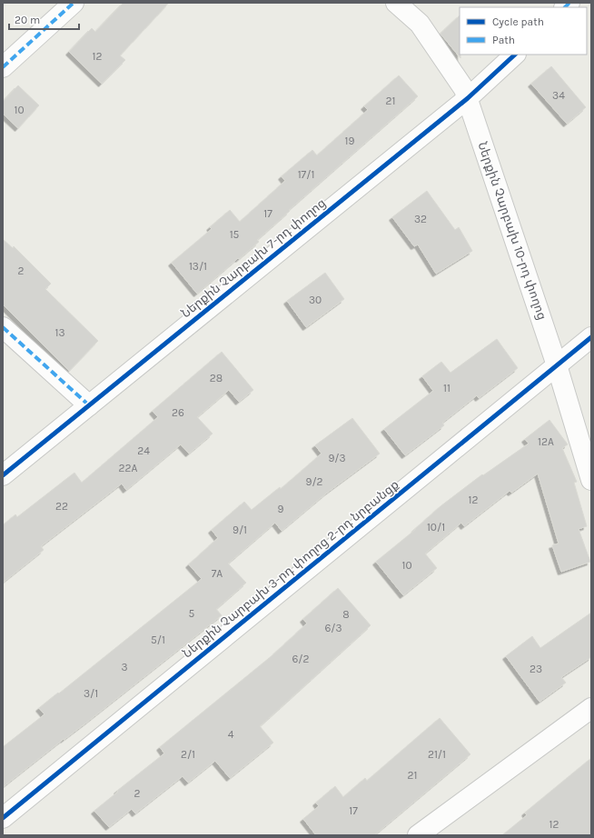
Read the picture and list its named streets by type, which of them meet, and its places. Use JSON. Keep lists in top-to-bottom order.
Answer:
{
  "streets": {
    "street": ["Ներքին Չարբախ 10-րդ փողոց", "Ներքին Չարբախ 7-րդ փողոց", "Ներքին Չարբախ 3-րդ փողոց 2-րդ նրբանցք"]
  },
  "crossings": [
    ["Ներքին Չարբախ 10-րդ փողոց", "Ներքին Չարբախ 7-րդ փողոց"],
    ["Ներքին Չարբախ 10-րդ փողոց", "Ներքին Չարբախ 3-րդ փողոց 2-րդ նրբանցք"]
  ],
  "house_numbers": [
    "12",
    "34",
    "21",
    "10",
    "19",
    "17/1",
    "17",
    "32",
    "15",
    "13/1",
    "2",
    "30",
    "13",
    "28",
    "11",
    "26",
    "12A",
    "24",
    "9/3",
    "22A",
    "9/2",
    "12",
    "22",
    "9",
    "10/1",
    "9/1",
    "10",
    "7A",
    "5",
    "8",
    "6/3",
    "5/1",
    "6/2",
    "3",
    "23",
    "3/1",
    "4",
    "2/1",
    "21/1",
    "21",
    "2",
    "17",
    "12"
  ],
  "legend": ["Cycle path", "Path"],
  "scale_bar": "20 m"
}
